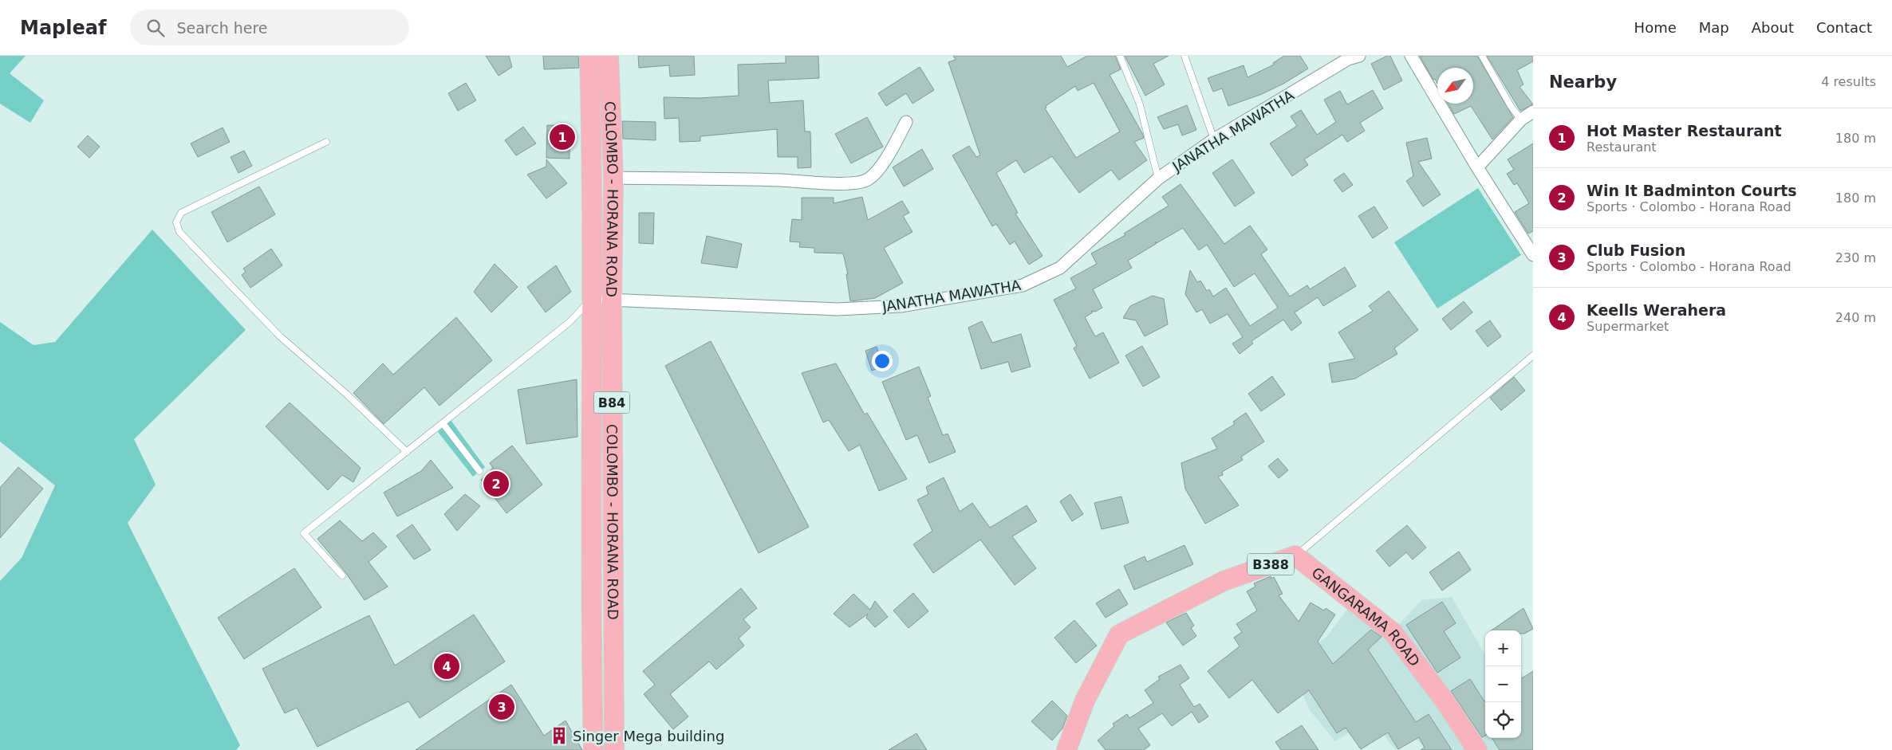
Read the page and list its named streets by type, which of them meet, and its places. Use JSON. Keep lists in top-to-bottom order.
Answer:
{
  "streets": {
    "main road": [
      "COLOMBO - HORANA ROAD",
      "B84",
      "B388",
      "GANGARAMA ROAD"
    ],
    "street": ["JANATHA MAWATHA"]
  },
  "crossings": [
    ["JANATHA MAWATHA", "COLOMBO - HORANA ROAD"],
    ["B388", "GANGARAMA ROAD"]
  ],
  "places": {
    "building": ["Singer Mega building"]
  },
  "north": "bottom left",
  "page": {
    "header": "Mapleaf",
    "search": "Search here",
    "nav": [
      "Home",
      "Map",
      "About",
      "Contact"
    ],
    "heading": ["Nearby", "4 results"],
    "list": [
      {
        "mark": "1",
        "name": "Hot Master Restaurant",
        "note": "Restaurant",
        "value": "180 m"
      },
      {
        "mark": "2",
        "name": "Win It Badminton Courts",
        "note": "Sports · Colombo - Horana Road",
        "value": "180 m"
      },
      {
        "mark": "3",
        "name": "Club Fusion",
        "note": "Sports · Colombo - Horana Road",
        "value": "230 m"
      },
      {
        "mark": "4",
        "name": "Keells Werahera",
        "note": "Supermarket",
        "value": "240 m"
      }
    ],
    "pins": [
      "1",
      "2",
      "4",
      "3"
    ],
    "map_buttons": ["+", "−"]
  }
}
